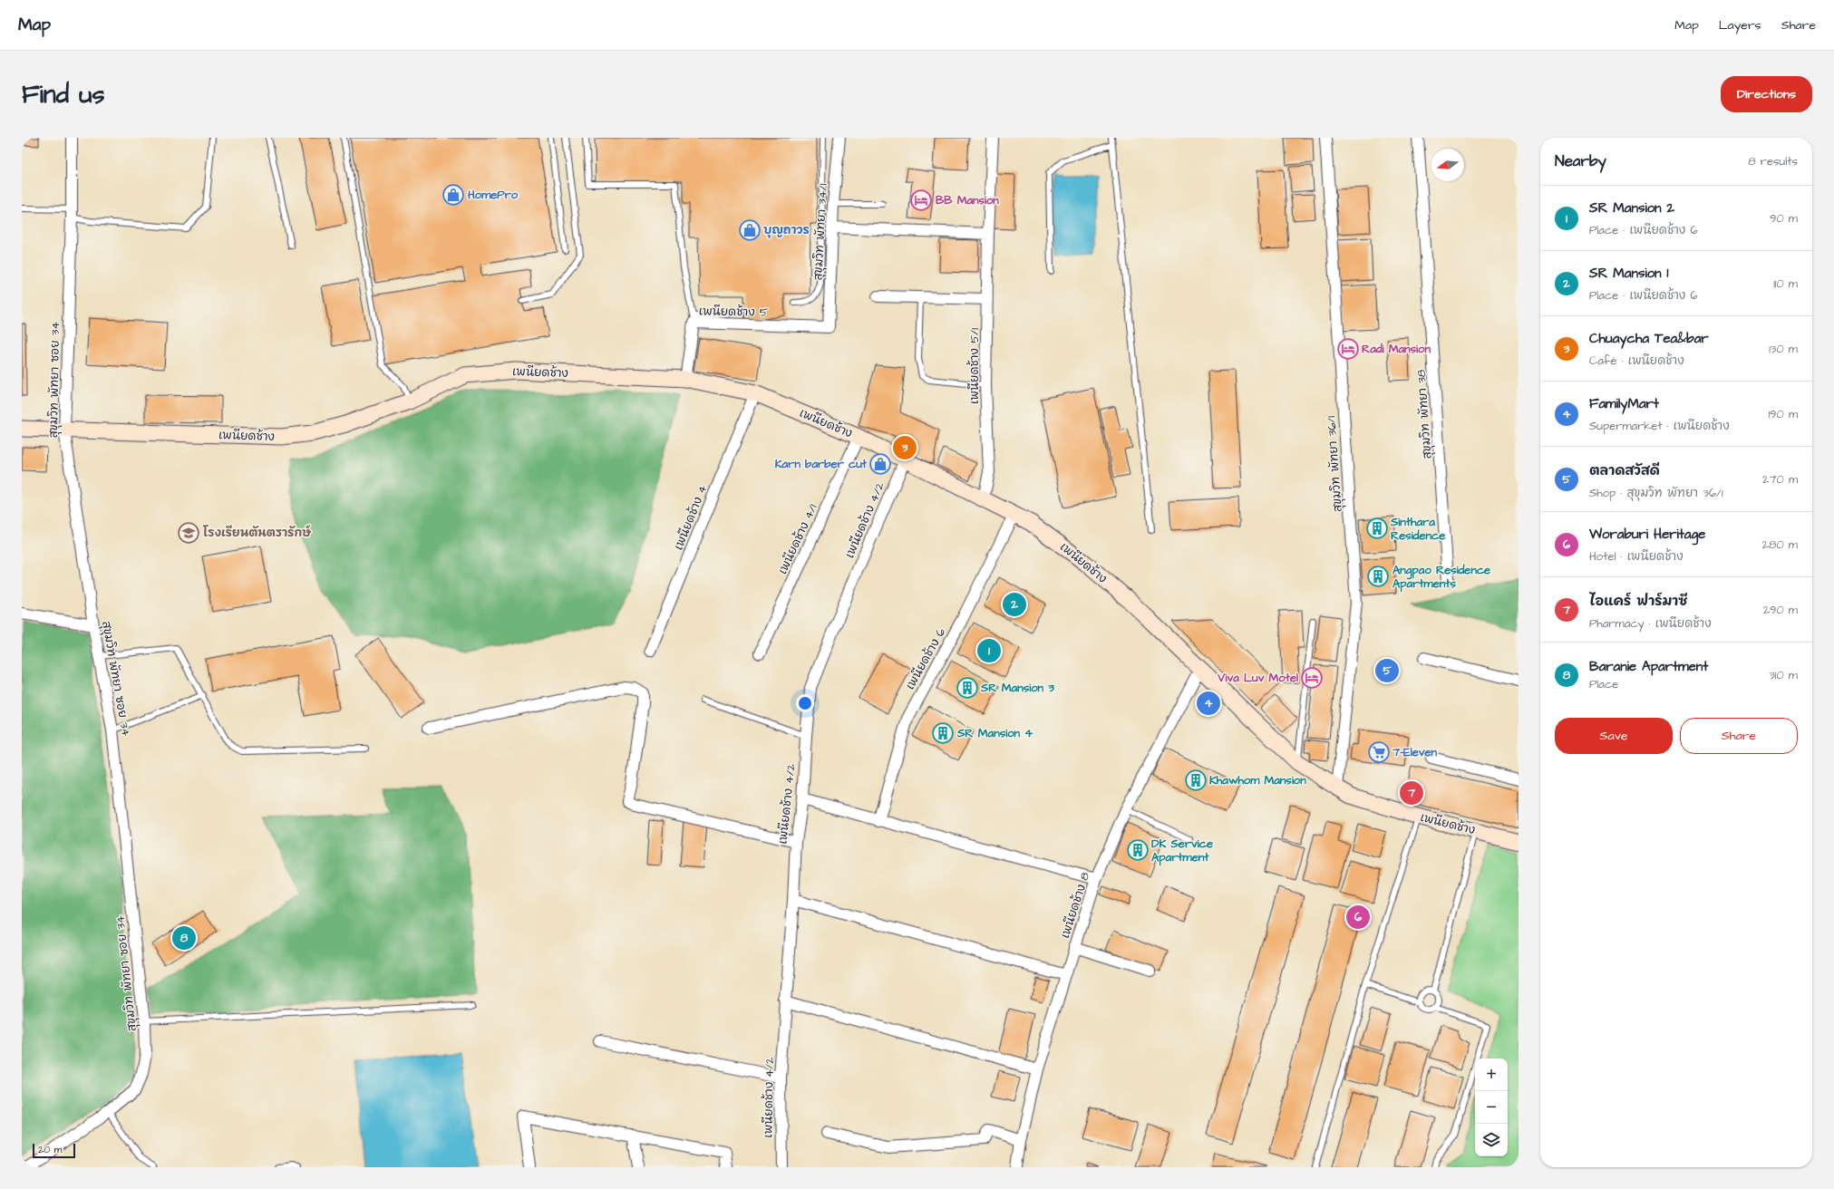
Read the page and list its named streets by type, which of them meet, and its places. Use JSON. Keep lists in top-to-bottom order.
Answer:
{
  "streets": {
    "street": [
      "สุขุมวิท พัทยา 34/1",
      "เพนียดช้าง 5",
      "เพนียดช้าง 5/1",
      "เพนียดช้าง",
      "สุขุมวิท พัทยา ซอย 34",
      "สุขุมวิท พัทยา 38",
      "สุขุมวิท พัทยา 36/1",
      "เพนียดช้าง 4",
      "เพนียดช้าง 4/2",
      "เพนียดช้าง 4/1",
      "เพนียดช้าง 6",
      "เพนียดช้าง 8"
    ]
  },
  "crossings": [
    ["สุขุมวิท พัทยา 34/1", "เพนียดช้าง 5"],
    ["เพนียดช้าง 5", "เพนียดช้าง"],
    ["เพนียดช้าง 5/1", "เพนียดช้าง"],
    ["เพนียดช้าง", "สุขุมวิท พัทยา ซอย 34"],
    ["เพนียดช้าง", "สุขุมวิท พัทยา 36/1"],
    ["เพนียดช้าง", "เพนียดช้าง 4"],
    ["เพนียดช้าง", "เพนียดช้าง 4/2"],
    ["เพนียดช้าง", "เพนียดช้าง 4/1"],
    ["เพนียดช้าง", "เพนียดช้าง 6"],
    ["เพนียดช้าง", "เพนียดช้าง 8"]
  ],
  "places": {
    "shop": ["HomePro", "บุญถาวร", "Karn barber cut"],
    "hotel": ["BB Mansion", "Radi Mansion", "Viva Luv Motel"],
    "building": [
      "Sinthara Residence",
      "Angpao Residence Apartments",
      "SR Mansion 3",
      "SR Mansion 4",
      "Khawhom Mansion",
      "DK Service Apartment"
    ],
    "school or university": ["โรงเรียนตันตรารักษ์"],
    "supermarket": ["7-Eleven"]
  },
  "scale_bar": "20 m",
  "north": "left",
  "page": {
    "header": "Map",
    "nav": ["Map", "Layers", "Share"],
    "buttons": [
      "Directions",
      ["Save", "Share"]
    ],
    "title": "Find us",
    "heading": ["Nearby", "8 results"],
    "list": [
      {
        "mark": "1",
        "name": "SR Mansion 2",
        "note": "Place · เพนียดช้าง 6",
        "value": "90 m"
      },
      {
        "mark": "2",
        "name": "SR Mansion 1",
        "note": "Place · เพนียดช้าง 6",
        "value": "110 m"
      },
      {
        "mark": "3",
        "name": "Chuaycha Tea&bar",
        "note": "Café · เพนียดช้าง",
        "value": "130 m"
      },
      {
        "mark": "4",
        "name": "FamilyMart",
        "note": "Supermarket · เพนียดช้าง",
        "value": "190 m"
      },
      {
        "mark": "5",
        "name": "ตลาดสวัสดี",
        "note": "Shop · สุขุมวิท พัทยา 36/1",
        "value": "270 m"
      },
      {
        "mark": "6",
        "name": "Woraburi Heritage",
        "note": "Hotel · เพนียดช้าง",
        "value": "280 m"
      },
      {
        "mark": "7",
        "name": "ไอแคร์ ฟาร์มาซี",
        "note": "Pharmacy · เพนียดช้าง",
        "value": "290 m"
      },
      {
        "mark": "8",
        "name": "Baranie Apartment",
        "note": "Place",
        "value": "310 m"
      }
    ],
    "pins": [
      "3",
      "2",
      "1",
      "5",
      "4",
      "7",
      "6",
      "8"
    ],
    "map_buttons": ["+", "−"],
    "scale": "20 m"
  }
}
